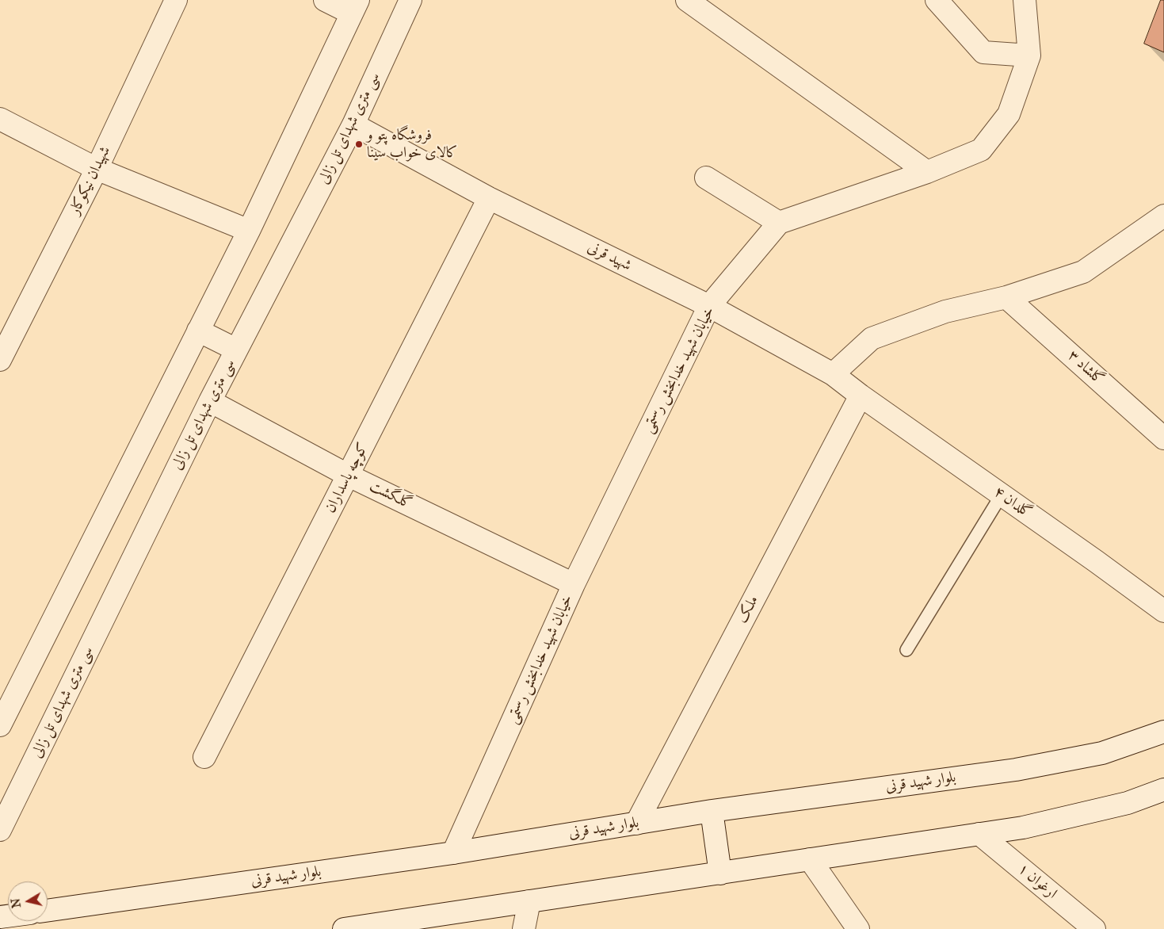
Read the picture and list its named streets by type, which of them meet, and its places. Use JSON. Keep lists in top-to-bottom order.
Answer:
{
  "streets": {
    "street": [
      "سی متری شهدای تل زالی",
      "شهیدان نیکوکار",
      "شهید قرنی",
      "گلشاد ۳",
      "خیابان شهید خدابخش رستمی",
      "کوچه پاسداران",
      "گلگشت",
      "گلدان ۴",
      "ملک",
      "بلوار شهید قرنی",
      "ارغوان ۱"
    ]
  },
  "crossings": [
    ["سی متری شهدای تل زالی", "شهید قرنی"],
    ["سی متری شهدای تل زالی", "گلگشت"],
    ["شهید قرنی", "خیابان شهید خدابخش رستمی"],
    ["شهید قرنی", "کوچه پاسداران"],
    ["شهید قرنی", "گلدان ۴"],
    ["شهید قرنی", "ملک"],
    ["خیابان شهید خدابخش رستمی", "گلگشت"],
    ["خیابان شهید خدابخش رستمی", "بلوار شهید قرنی"],
    ["کوچه پاسداران", "گلگشت"],
    ["گلدان ۴", "ملک"],
    ["ملک", "بلوار شهید قرنی"]
  ],
  "places": ["فروشگاه پتو و کالای خواب سینا"],
  "north": "left"
}
